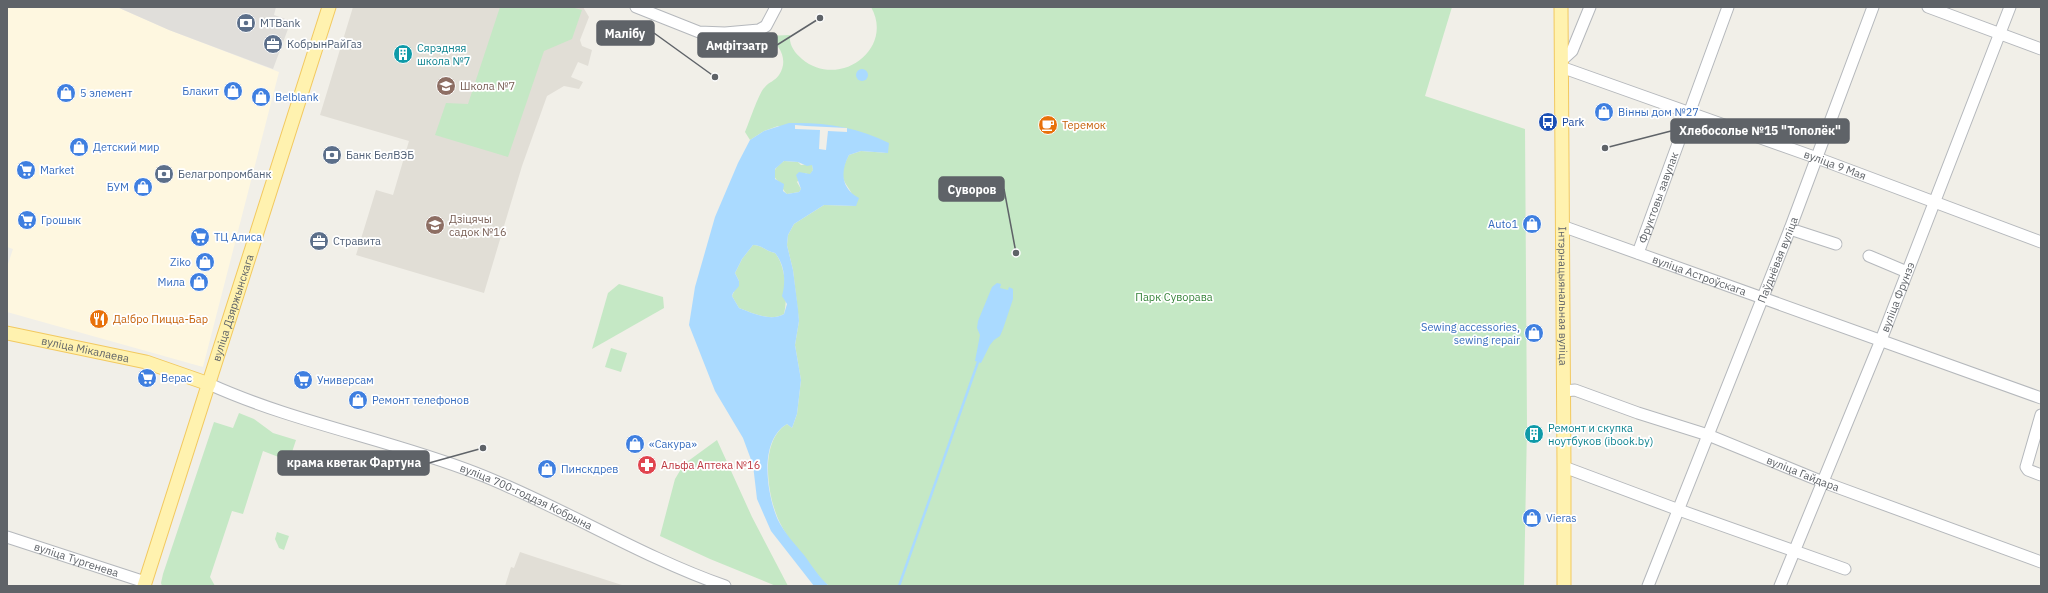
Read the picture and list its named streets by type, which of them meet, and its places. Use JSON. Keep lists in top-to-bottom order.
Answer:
{
  "streets": {
    "main road": ["Інтэрнацыянальная вуліца", "вуліца Дзяржынскага", "вуліца Мікалаева"],
    "street": [
      "вуліца 9 Мая",
      "Фруктовы завулак",
      "Паўднёвая вуліца",
      "вуліца Астроўскага",
      "вуліца Фрунзэ",
      "вуліца Гайдара",
      "вуліца 700-годдзя Кобрына",
      "вуліца Тургенева"
    ]
  },
  "crossings": [
    ["вуліца 9 Мая", "Фруктовы завулак"],
    ["вуліца 9 Мая", "Паўднёвая вуліца"],
    ["вуліца 9 Мая", "Інтэрнацыянальная вуліца"],
    ["вуліца 9 Мая", "вуліца Фрунзэ"],
    ["Фруктовы завулак", "вуліца Астроўскага"],
    ["Паўднёвая вуліца", "вуліца Астроўскага"],
    ["Паўднёвая вуліца", "вуліца Гайдара"],
    ["вуліца Астроўскага", "Інтэрнацыянальная вуліца"],
    ["вуліца Астроўскага", "вуліца Фрунзэ"],
    ["Інтэрнацыянальная вуліца", "вуліца Гайдара"],
    ["вуліца Фрунзэ", "вуліца Гайдара"],
    ["вуліца Дзяржынскага", "вуліца Мікалаева"],
    ["вуліца Дзяржынскага", "вуліца 700-годдзя Кобрына"],
    ["вуліца Дзяржынскага", "вуліца Тургенева"],
    ["вуліца Мікалаева", "вуліца 700-годдзя Кобрына"]
  ],
  "parks": ["Парк Суворава"],
  "places": {
    "other": [
      "Амфітэатр",
      "Малібу",
      "Хлебосолье №15 \"Тополёк\"",
      "Суворов",
      "крама кветак Фартуна"
    ],
    "bank": ["MTBank", "Банк БелВЭБ", "Белагропромбанк"],
    "office": ["КобрынРайГаз", "Стравита"],
    "building": ["Сярэдняя школа №7", "Ремонт и скупка ноутбуков (ibook.by)"],
    "school or university": ["Школа №7", "Дзіцячы садок №16"],
    "shop": [
      "Блакит",
      "5 элемент",
      "Belblank",
      "Вінны дом №27",
      "Детский мир",
      "БУМ",
      "Auto1",
      "Ziko",
      "Мила",
      "Sewing accessories, sewing repair",
      "Ремонт телефонов",
      "«Сакура»",
      "Пинскдрев",
      "Vieras"
    ],
    "bus stop": ["Park"],
    "cafe": ["Теремок"],
    "supermarket": [
      "Market",
      "Грошык",
      "ТЦ Алиса",
      "Верас",
      "Универсам"
    ],
    "restaurant": ["Да!бро Пицца-Бар"],
    "pharmacy": ["Альфа Аптека №16"]
  }
}
